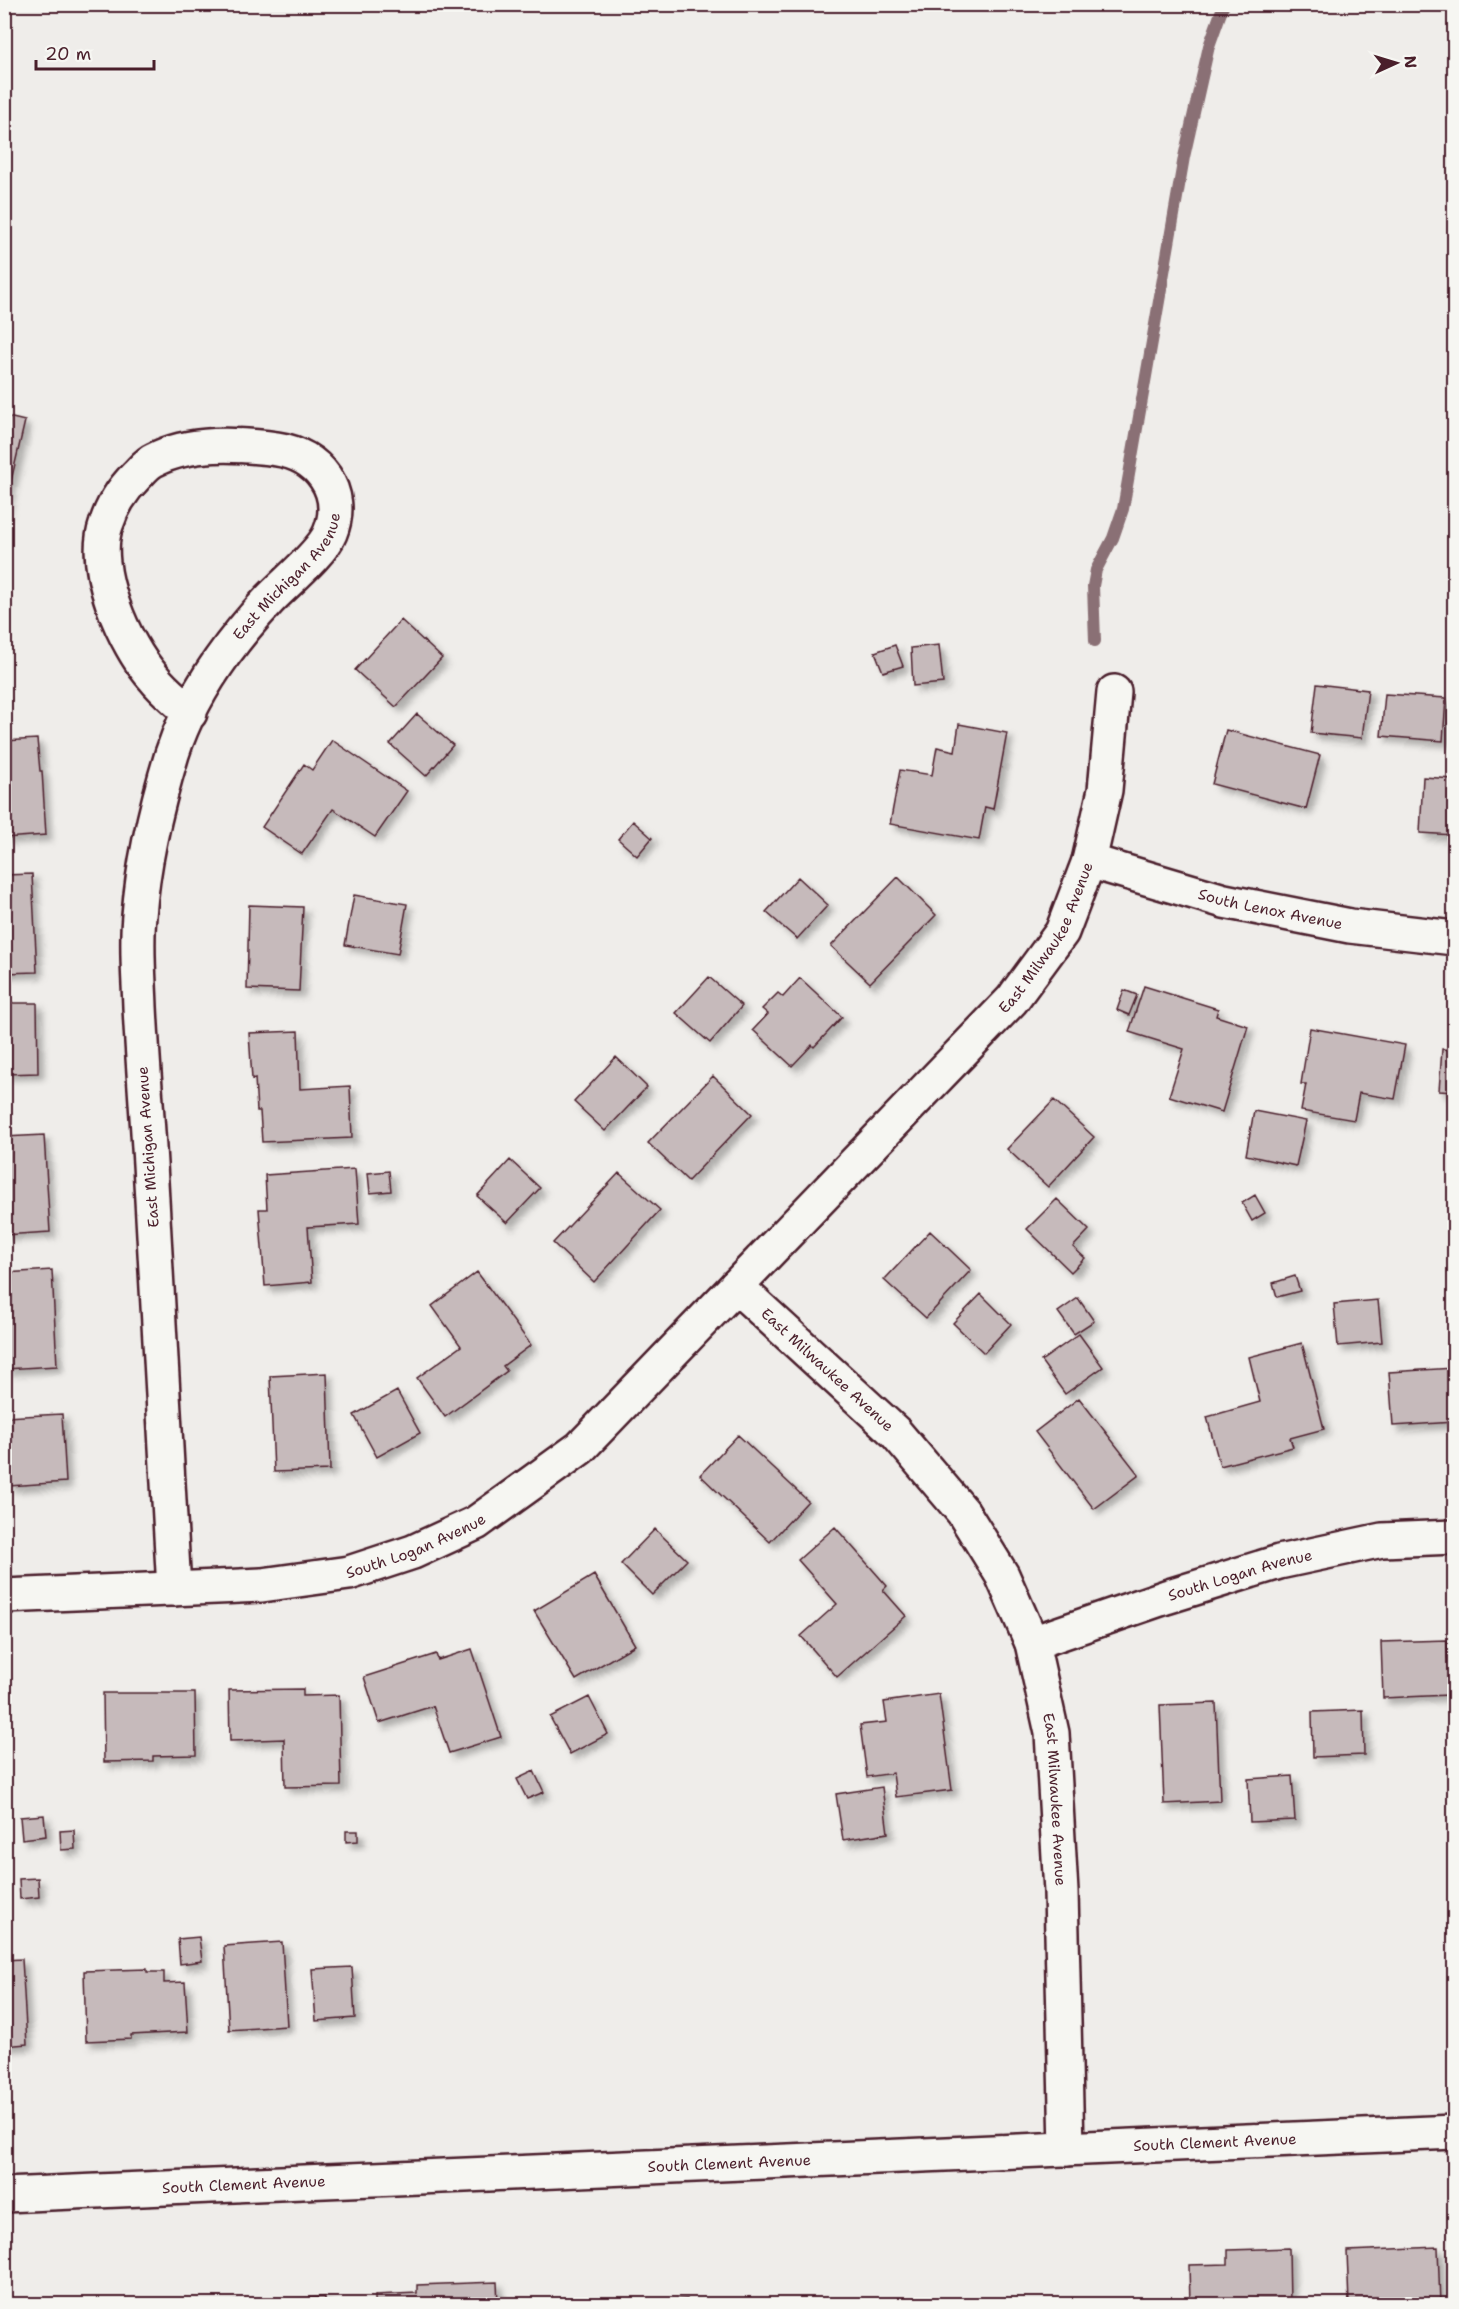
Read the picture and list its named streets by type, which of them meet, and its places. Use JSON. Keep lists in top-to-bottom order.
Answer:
{
  "streets": {
    "street": [
      "East Michigan Avenue",
      "South Lenox Avenue",
      "East Milwaukee Avenue",
      "South Logan Avenue",
      "South Clement Avenue"
    ]
  },
  "crossings": [
    ["East Michigan Avenue", "South Logan Avenue"],
    ["South Lenox Avenue", "East Milwaukee Avenue"],
    ["East Milwaukee Avenue", "South Logan Avenue"],
    ["East Milwaukee Avenue", "South Clement Avenue"]
  ],
  "scale_bar": "20 m",
  "north": "right"
}
